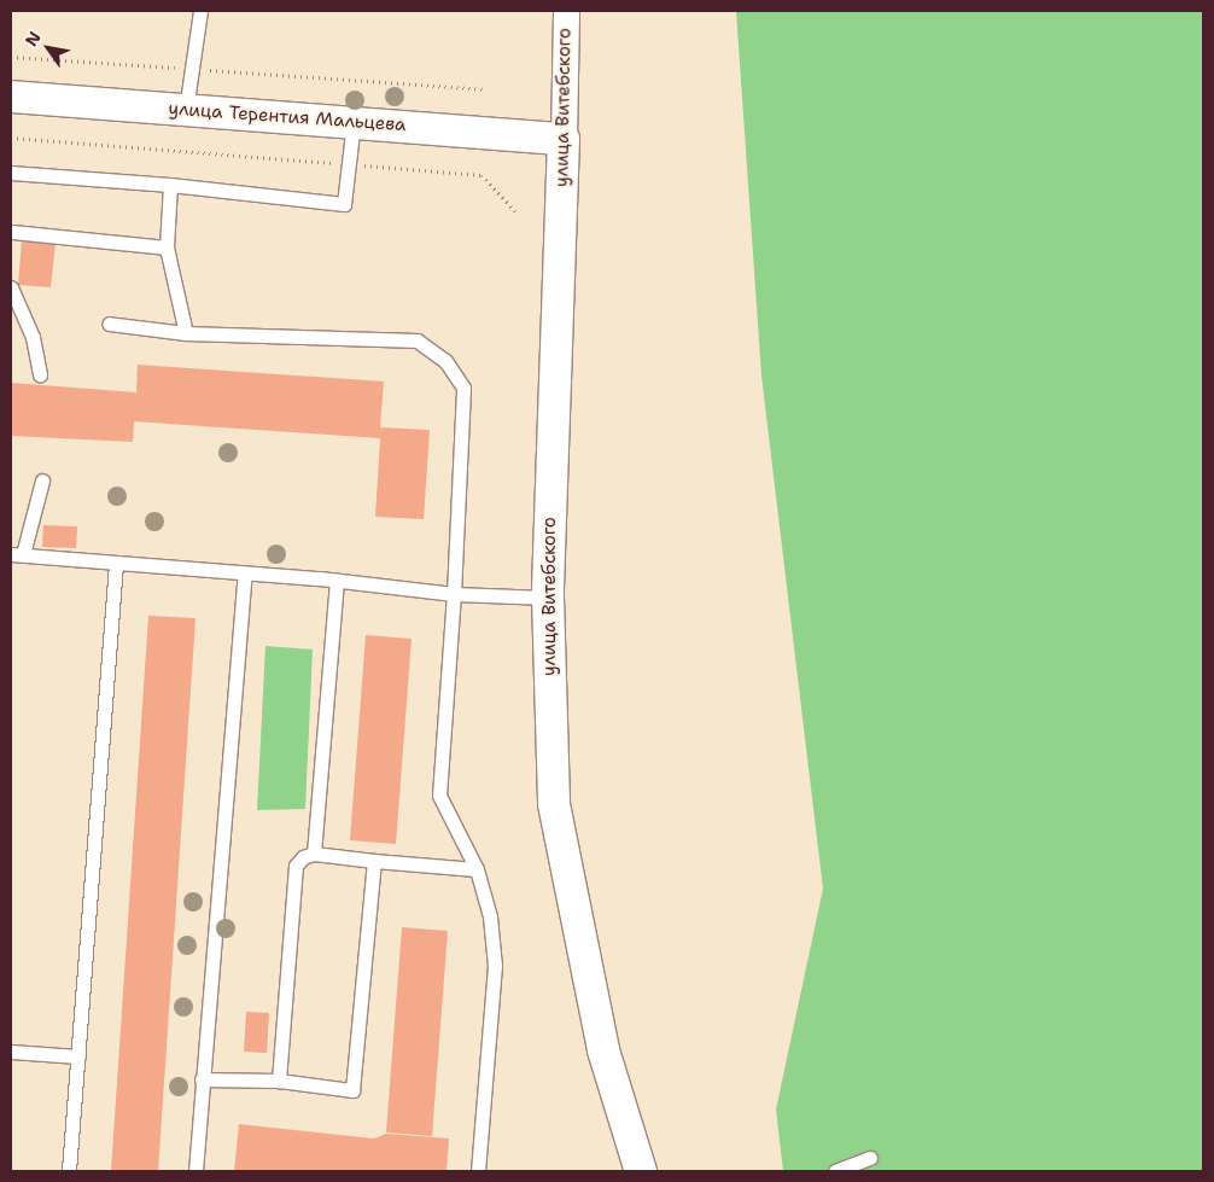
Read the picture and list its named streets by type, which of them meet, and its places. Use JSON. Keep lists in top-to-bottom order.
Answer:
{
  "streets": {
    "street": ["улица Витебского", "улица Терентия Мальцева"]
  },
  "crossings": [
    ["улица Витебского", "улица Терентия Мальцева"]
  ],
  "north": "top left"
}
